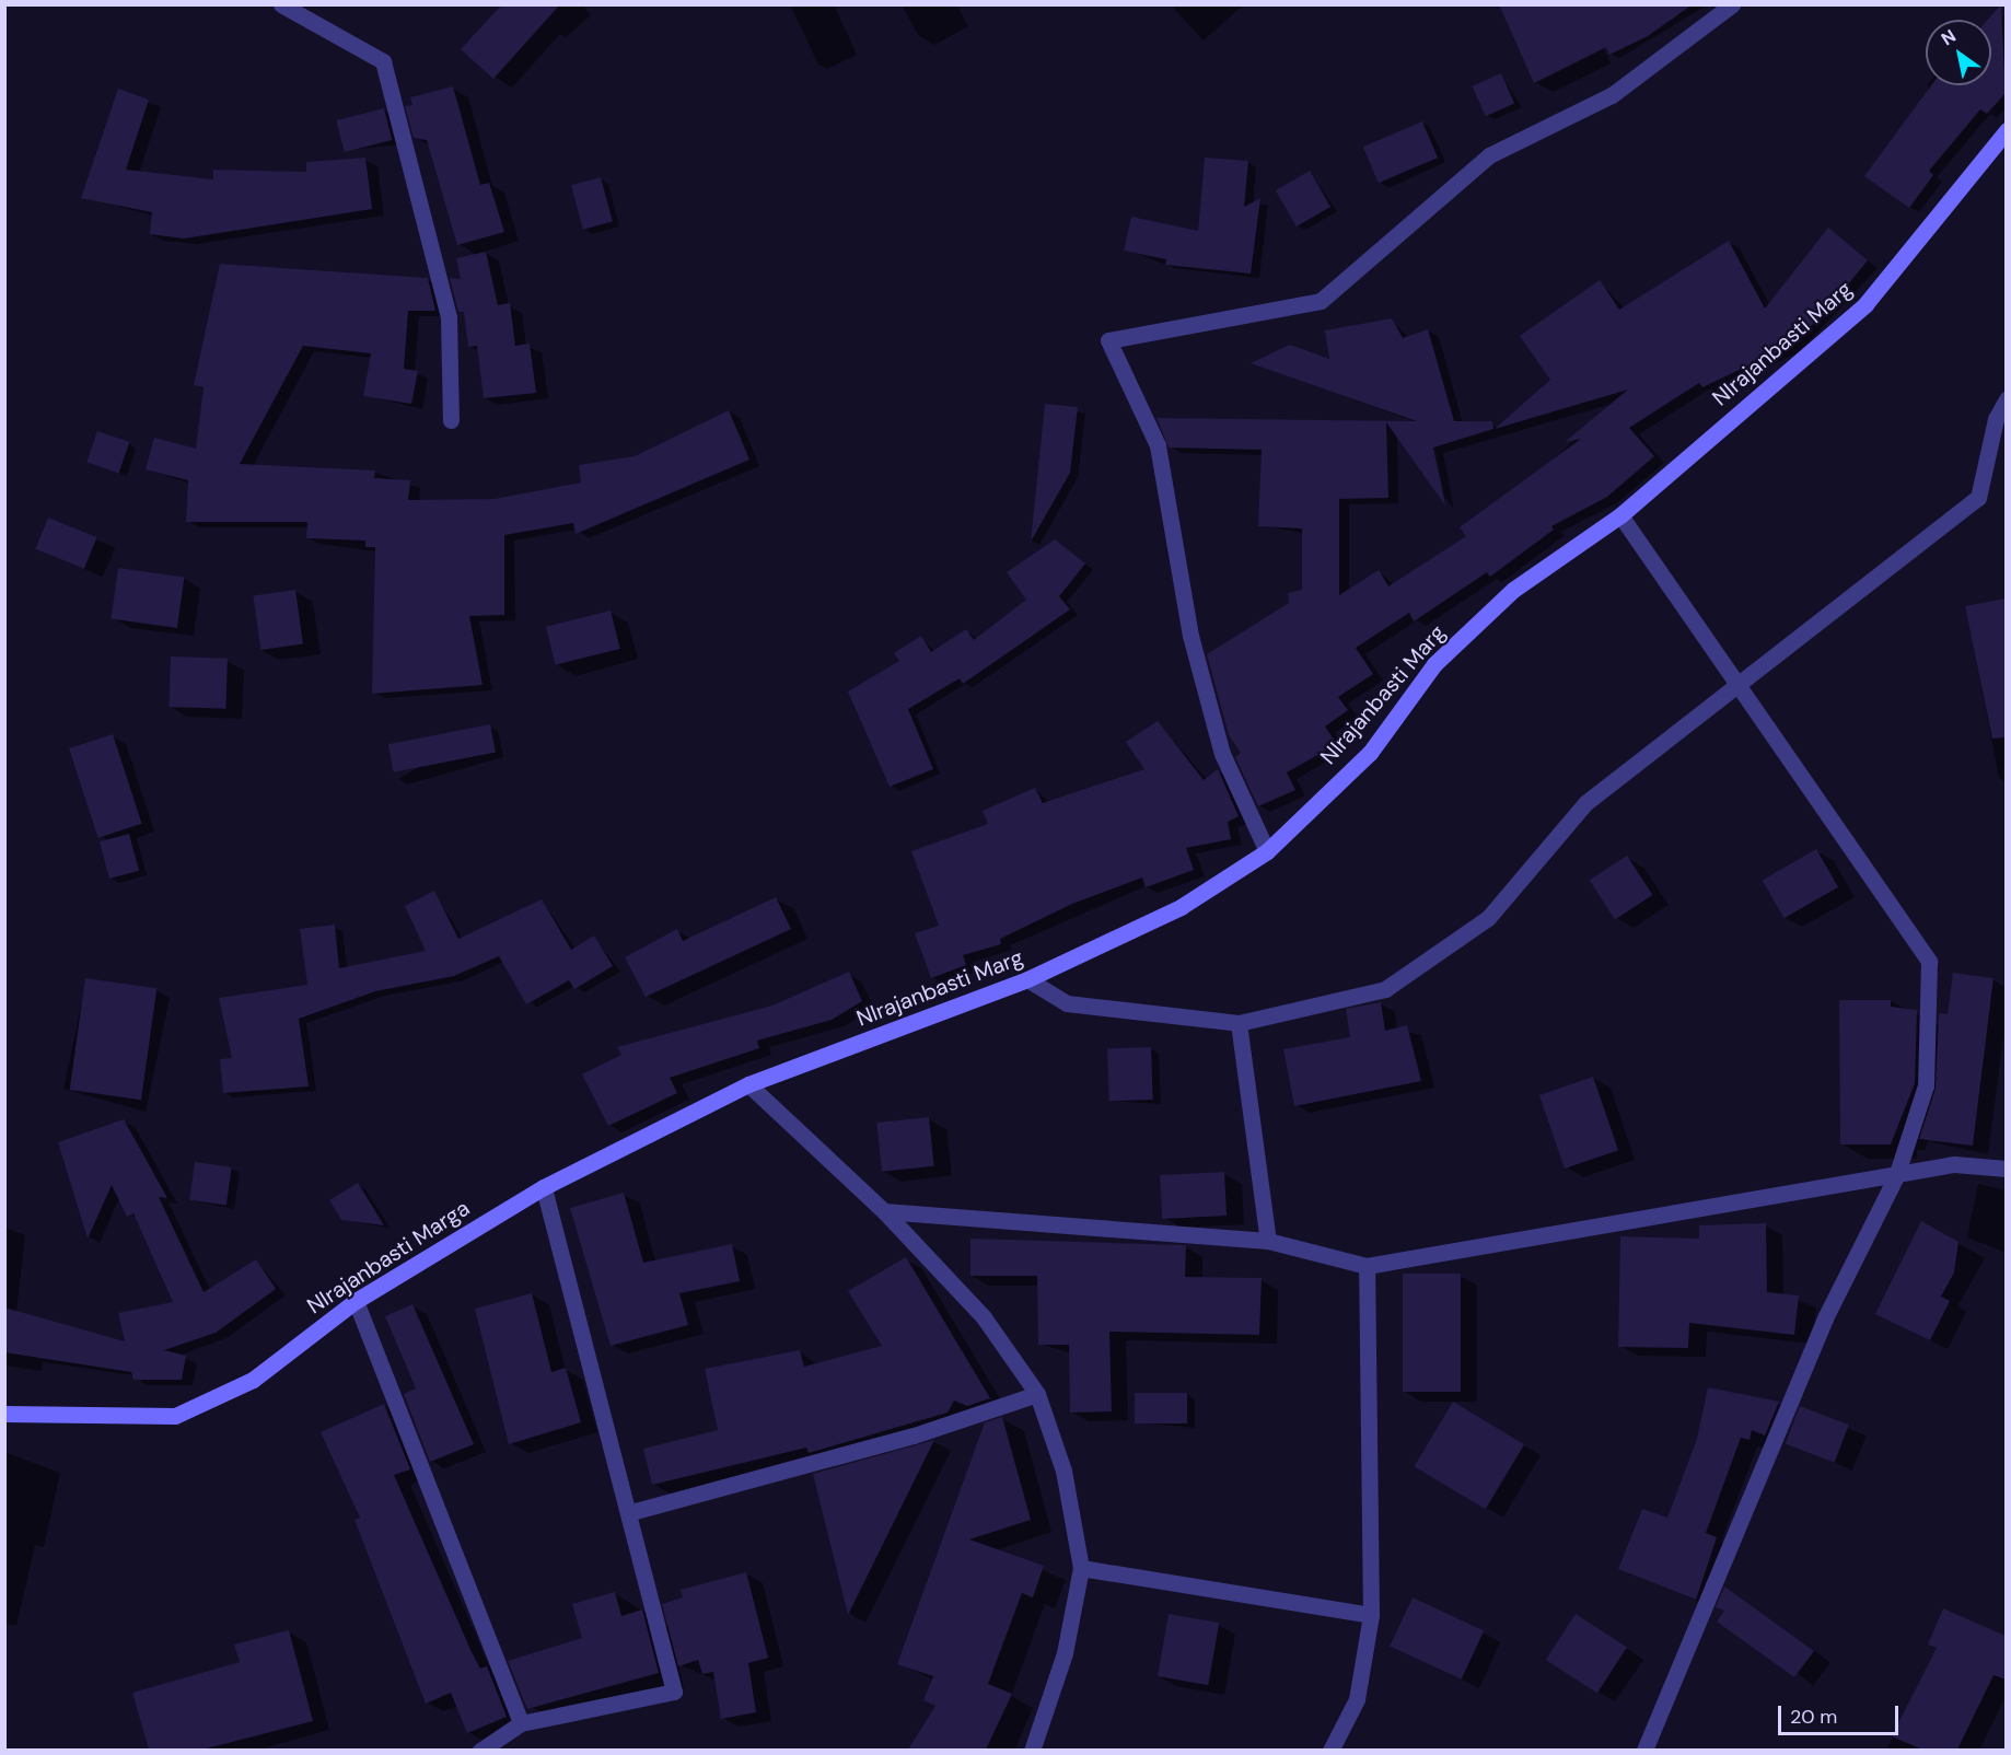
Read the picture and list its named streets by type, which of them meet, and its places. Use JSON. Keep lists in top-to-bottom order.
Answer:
{
  "streets": {
    "street": ["NIrajanbasti Marg", "NIrajanbasti Marga"]
  },
  "crossings": [
    ["NIrajanbasti Marg", "NIrajanbasti Marga"]
  ],
  "scale_bar": "20 m",
  "north": "top left"
}
